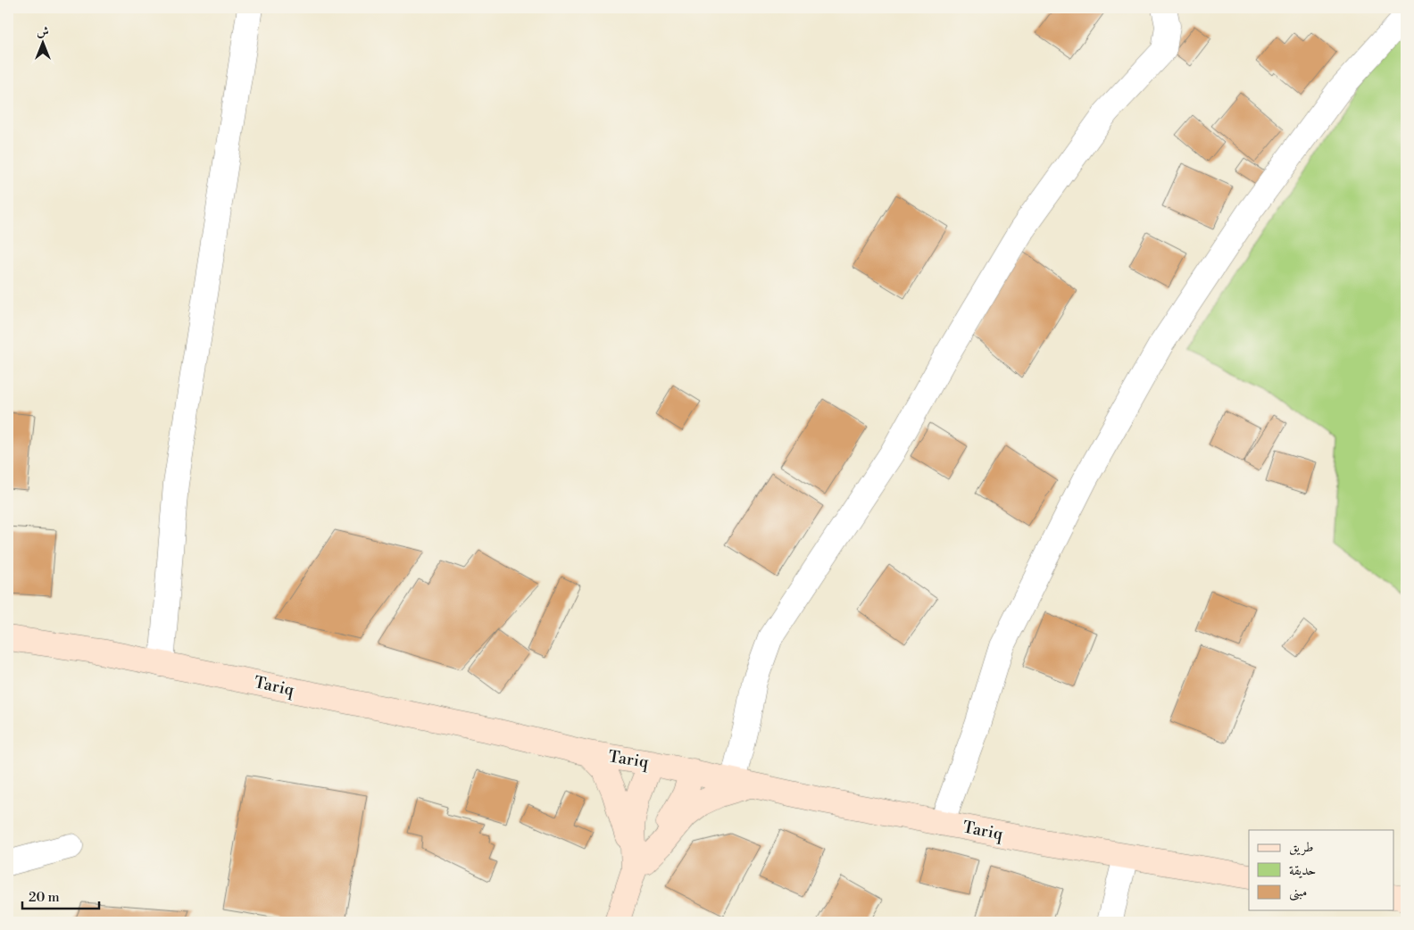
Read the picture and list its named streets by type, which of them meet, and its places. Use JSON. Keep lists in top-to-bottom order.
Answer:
{
  "streets": {
    "main road": ["Tariq"]
  },
  "legend": ["طريق", "حديقة", "مبنى"],
  "scale_bar": "20 m",
  "north": "top"
}
